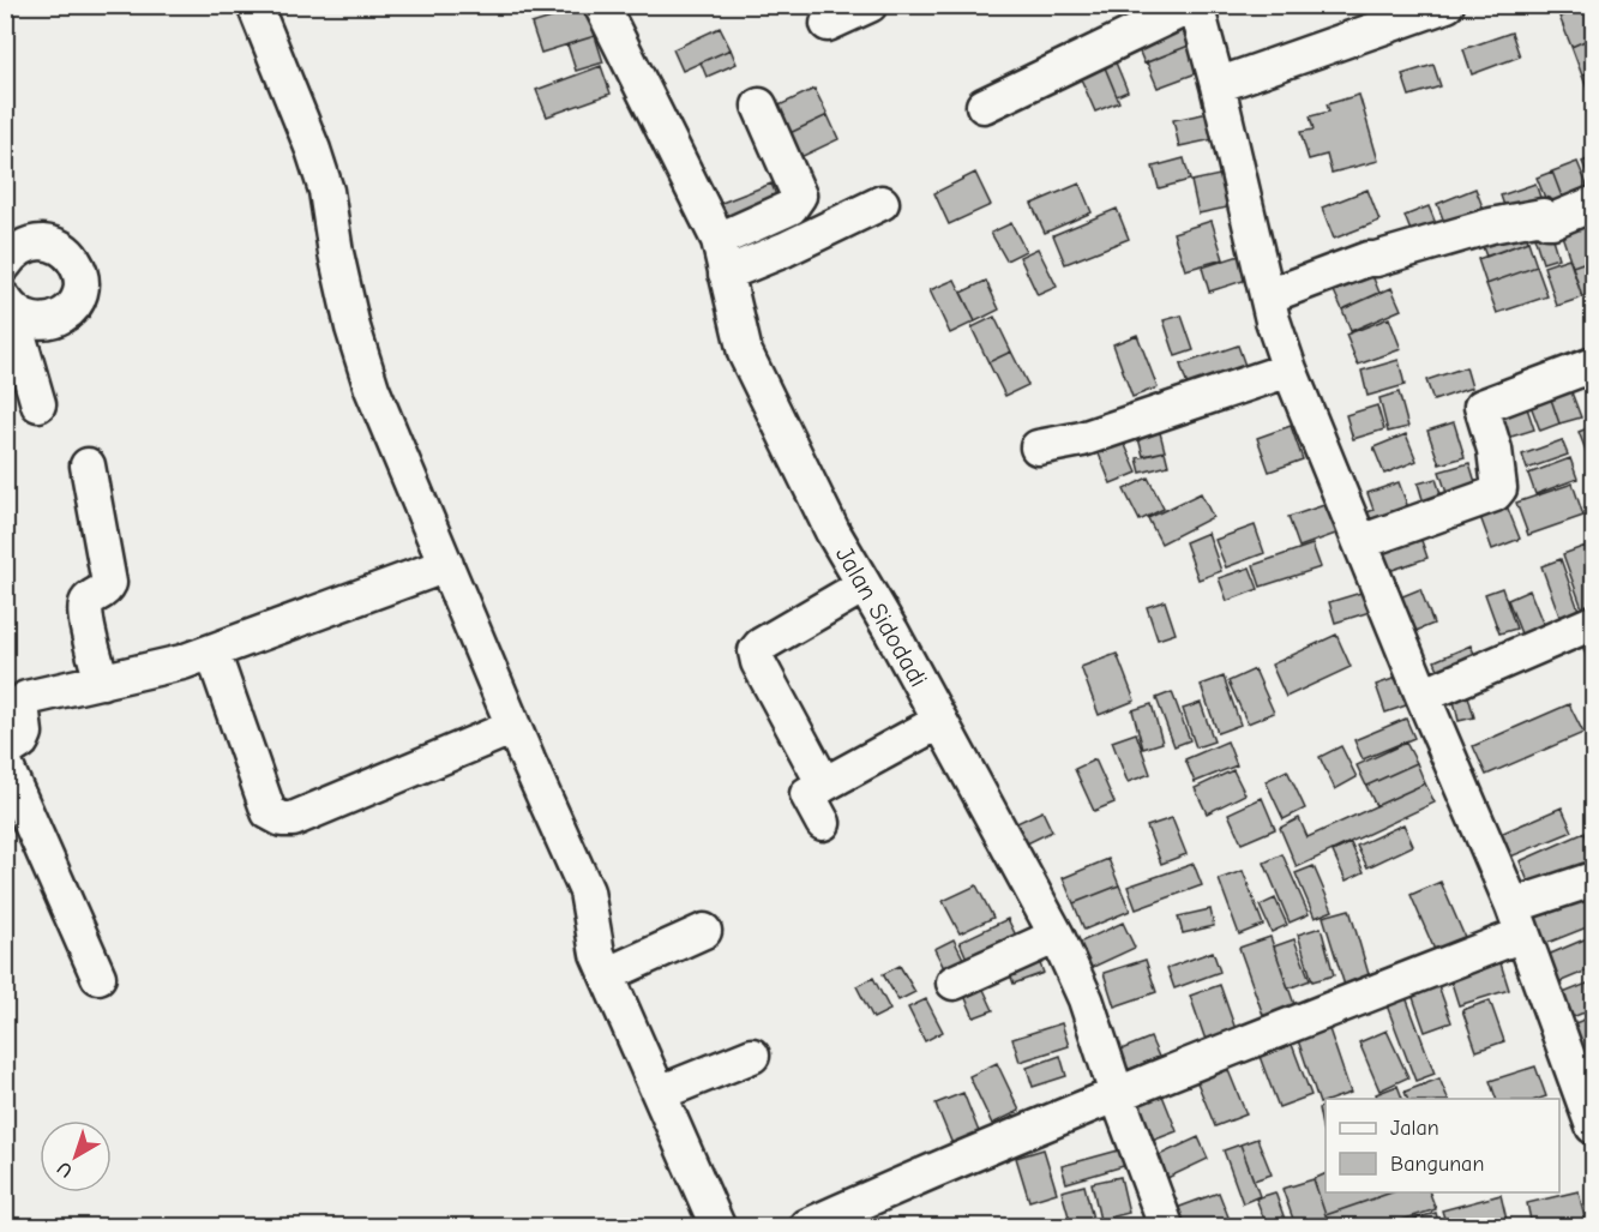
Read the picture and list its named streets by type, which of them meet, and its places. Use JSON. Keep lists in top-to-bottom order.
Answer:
{
  "streets": {
    "street": ["Jalan Sidodadi"]
  },
  "legend": ["Jalan", "Bangunan"],
  "north": "bottom left"
}
